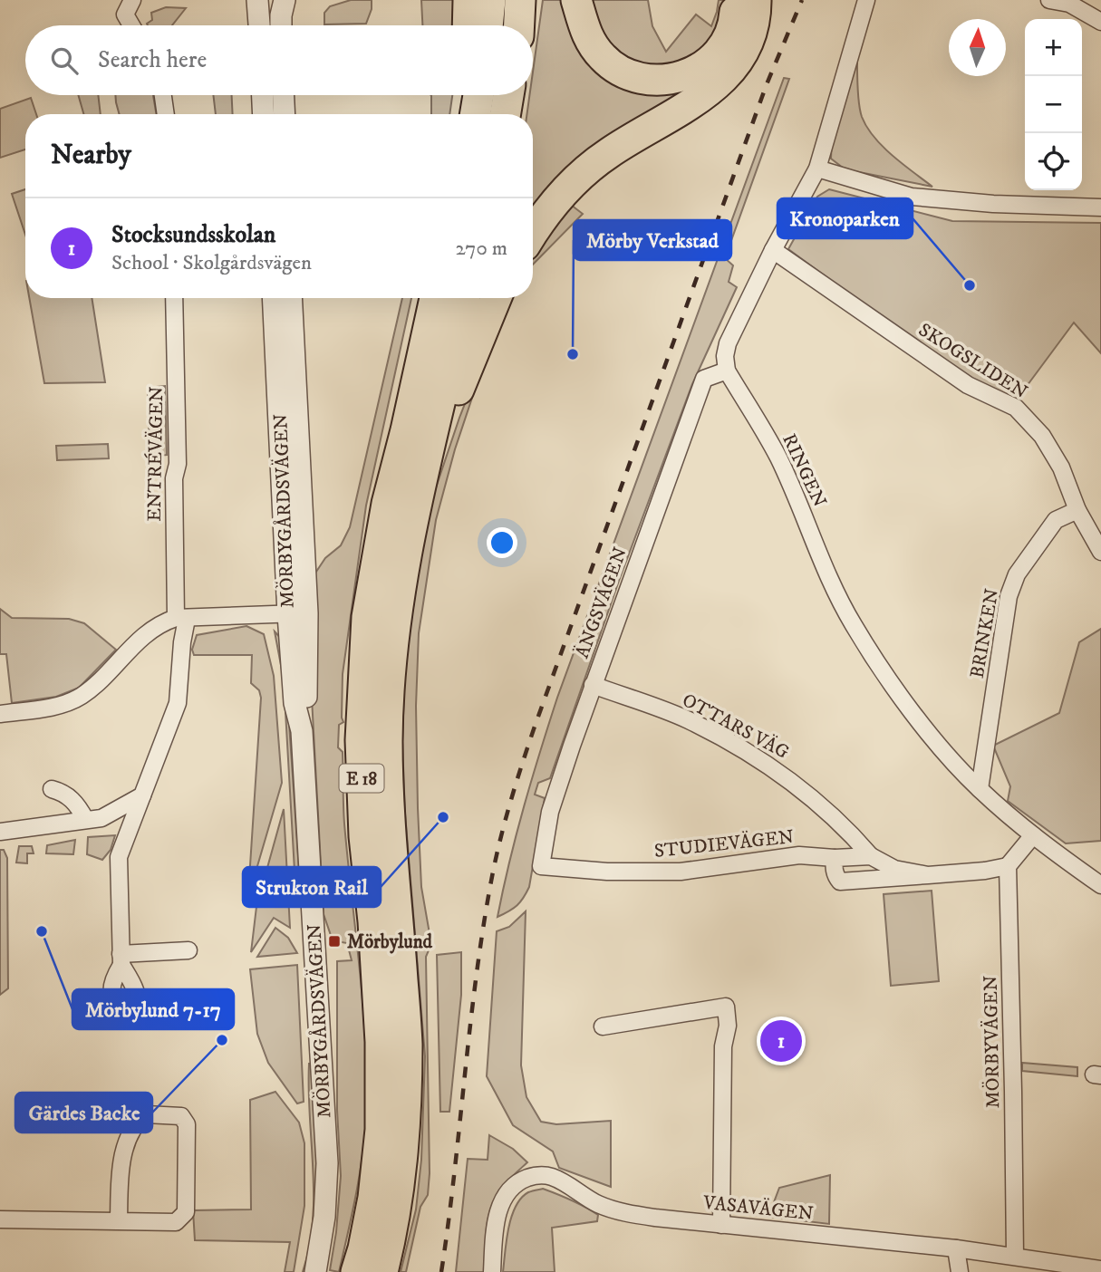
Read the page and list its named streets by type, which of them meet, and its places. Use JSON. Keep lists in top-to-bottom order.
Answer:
{
  "streets": {
    "highway": ["E 18"],
    "street": [
      "SKOGSLIDEN",
      "ENTRÉVÄGEN",
      "RINGEN",
      "MÖRBYGÅRDSVÄGEN",
      "ÄNGSVÄGEN",
      "BRINKEN",
      "OTTARS VÄG",
      "STUDIEVÄGEN",
      "MÖRBYVÄGEN",
      "VASAVÄGEN"
    ]
  },
  "crossings": [
    ["SKOGSLIDEN", "BRINKEN"],
    ["RINGEN", "ÄNGSVÄGEN"],
    ["RINGEN", "BRINKEN"],
    ["ÄNGSVÄGEN", "OTTARS VÄG"],
    ["ÄNGSVÄGEN", "STUDIEVÄGEN"],
    ["OTTARS VÄG", "STUDIEVÄGEN"],
    ["STUDIEVÄGEN", "MÖRBYVÄGEN"],
    ["MÖRBYVÄGEN", "VASAVÄGEN"]
  ],
  "places": {
    "other": [
      "Kronoparken",
      "Mörby Verkstad",
      "Strukton Rail",
      "Mörbylund 7-17",
      "Gärdes Backe"
    ],
    "transit": ["Mörbylund"]
  },
  "north": "top",
  "page": {
    "map_buttons": ["+", "−"],
    "search": "Search here",
    "heading": "Nearby",
    "list": [
      {
        "mark": "1",
        "name": "Stocksundsskolan",
        "note": "School · Skolgårdsvägen",
        "value": "270 m"
      }
    ],
    "pins": "1"
  }
}
